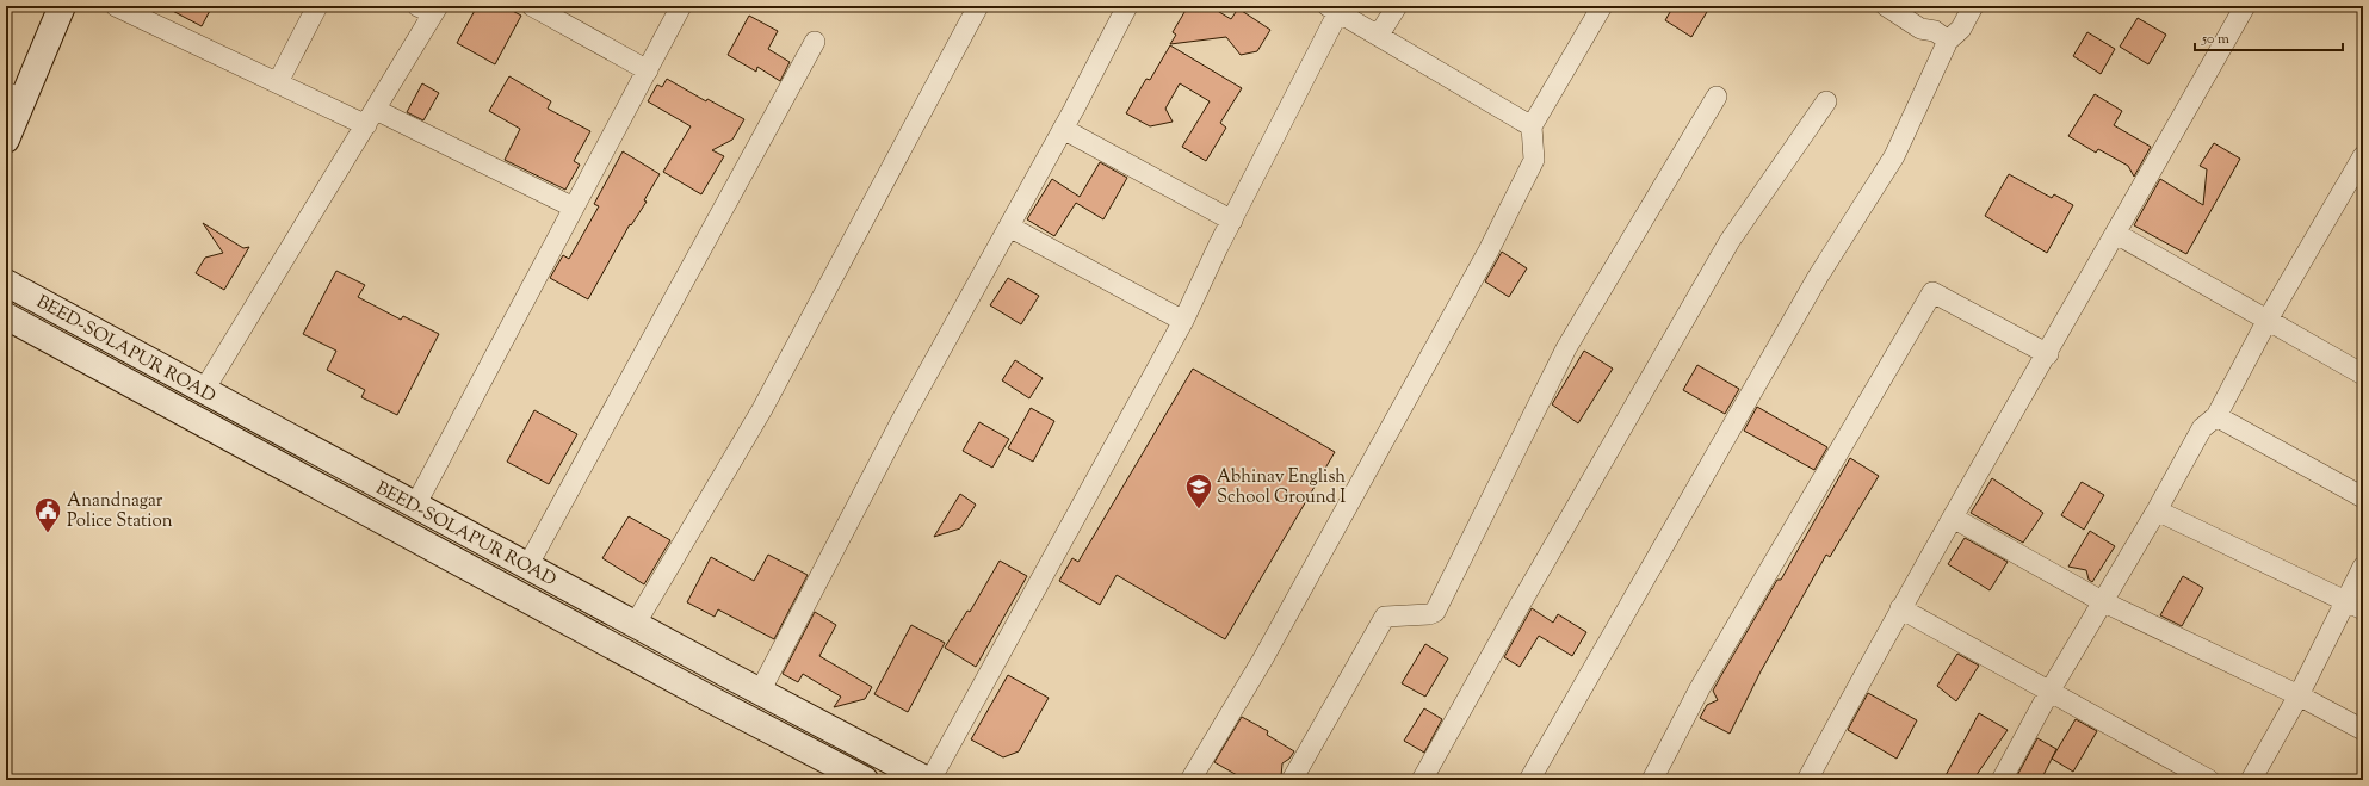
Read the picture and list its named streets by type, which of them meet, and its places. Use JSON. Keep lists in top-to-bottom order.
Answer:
{
  "streets": {
    "main road": ["BEED-SOLAPUR ROAD"]
  },
  "places": {
    "school or university": ["Abhinav English School Ground I"],
    "public building": ["Anandnagar Police Station"]
  },
  "scale_bar": "50 m"
}
